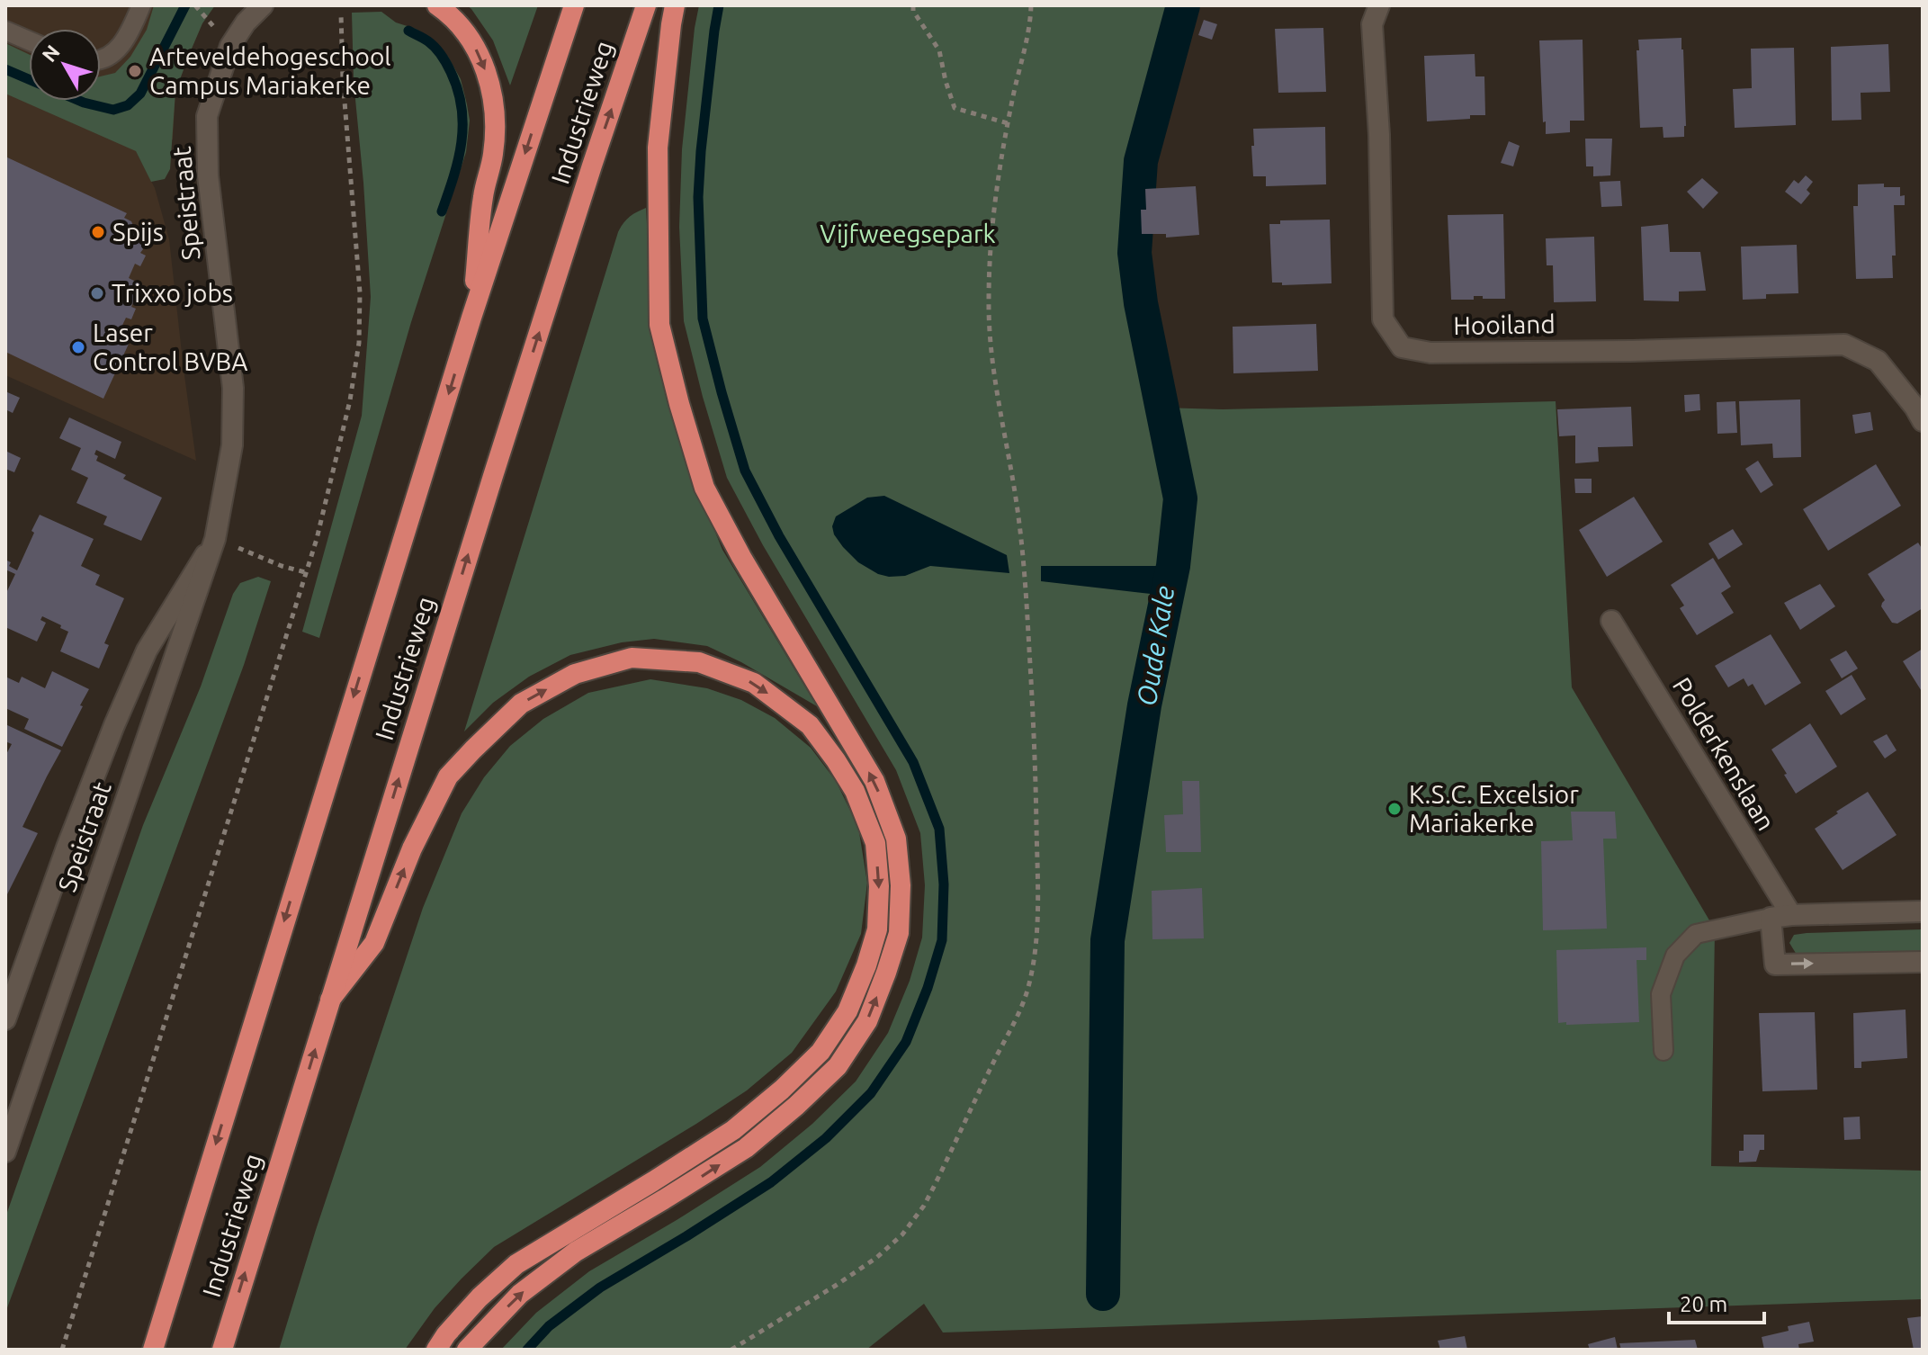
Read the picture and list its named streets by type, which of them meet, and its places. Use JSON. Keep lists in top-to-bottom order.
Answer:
{
  "streets": {
    "highway": ["Industrieweg"],
    "street": ["Speistraat", "Hooiland", "Polderkenslaan"]
  },
  "water": ["Oude Kale"],
  "parks": ["Vijfweegsepark"],
  "places": [
    "Arteveldehogeschool Campus Mariakerke",
    "Spijs",
    "Trixxo jobs",
    "Laser Control BVBA",
    "K.S.C. Excelsior Mariakerke"
  ],
  "scale_bar": "20 m",
  "north": "top left"
}
